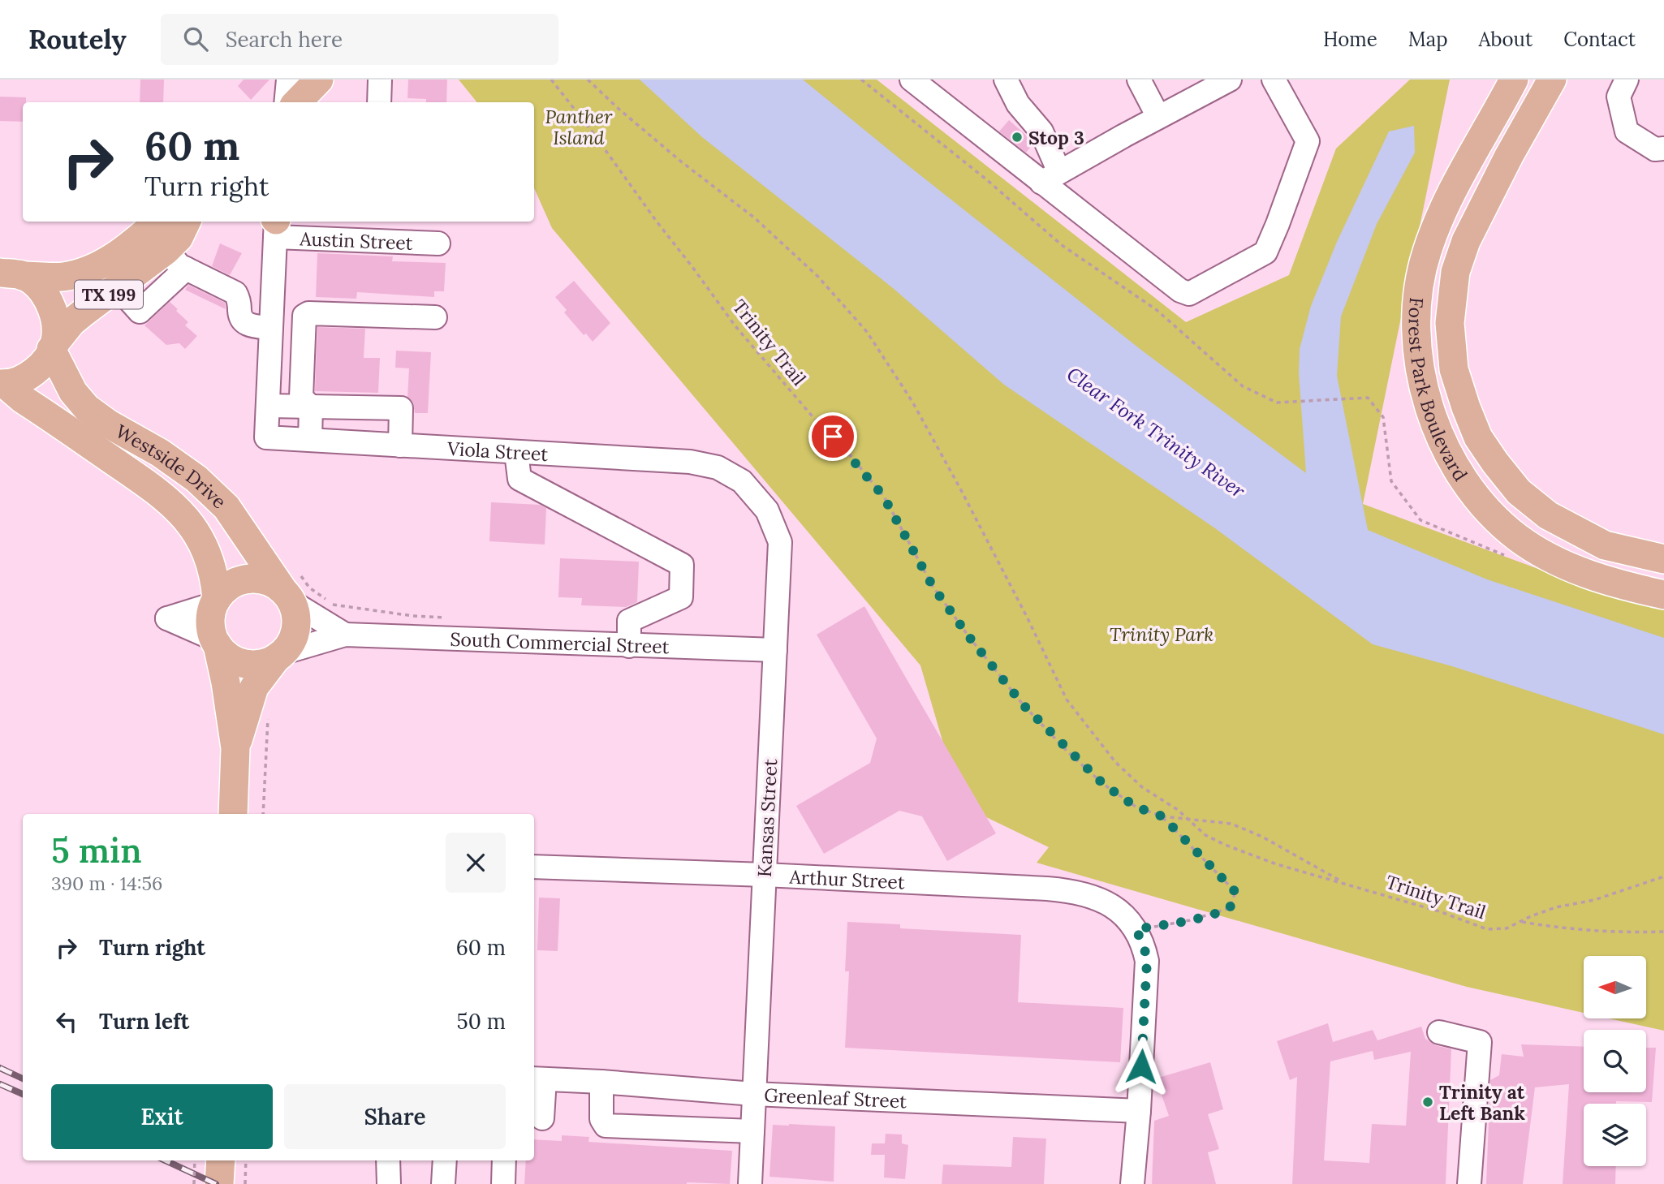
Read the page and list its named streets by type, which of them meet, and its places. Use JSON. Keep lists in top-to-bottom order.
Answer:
{
  "streets": {
    "main road": ["TX 199", "Forest Park Boulevard", "Westside Drive"],
    "street": [
      "Austin Street",
      "Viola Street",
      "South Commercial Street",
      "Kansas Street",
      "Arthur Street",
      "Greenleaf Street"
    ],
    "path": ["Trinity Trail"]
  },
  "crossings": [
    ["TX 199", "Westside Drive"],
    ["Viola Street", "Kansas Street"],
    ["Westside Drive", "South Commercial Street"],
    ["South Commercial Street", "Kansas Street"],
    ["Kansas Street", "Arthur Street"],
    ["Kansas Street", "Greenleaf Street"]
  ],
  "water": ["Clear Fork Trinity River"],
  "parks": ["Panther Island", "Trinity Park"],
  "places": ["Stop 3", "Trinity at Left Bank"],
  "north": "left",
  "page": {
    "header": "Routely",
    "search": "Search here",
    "nav": [
      "Home",
      "Map",
      "About",
      "Contact"
    ],
    "turn": ["60 m", "Turn right"],
    "heading": ["5 min", "390 m · 14:56"],
    "list": [
      {
        "name": "Turn right",
        "value": "60 m"
      },
      {
        "name": "Turn left",
        "value": "50 m"
      }
    ],
    "buttons": ["Exit", "Share"]
  }
}
